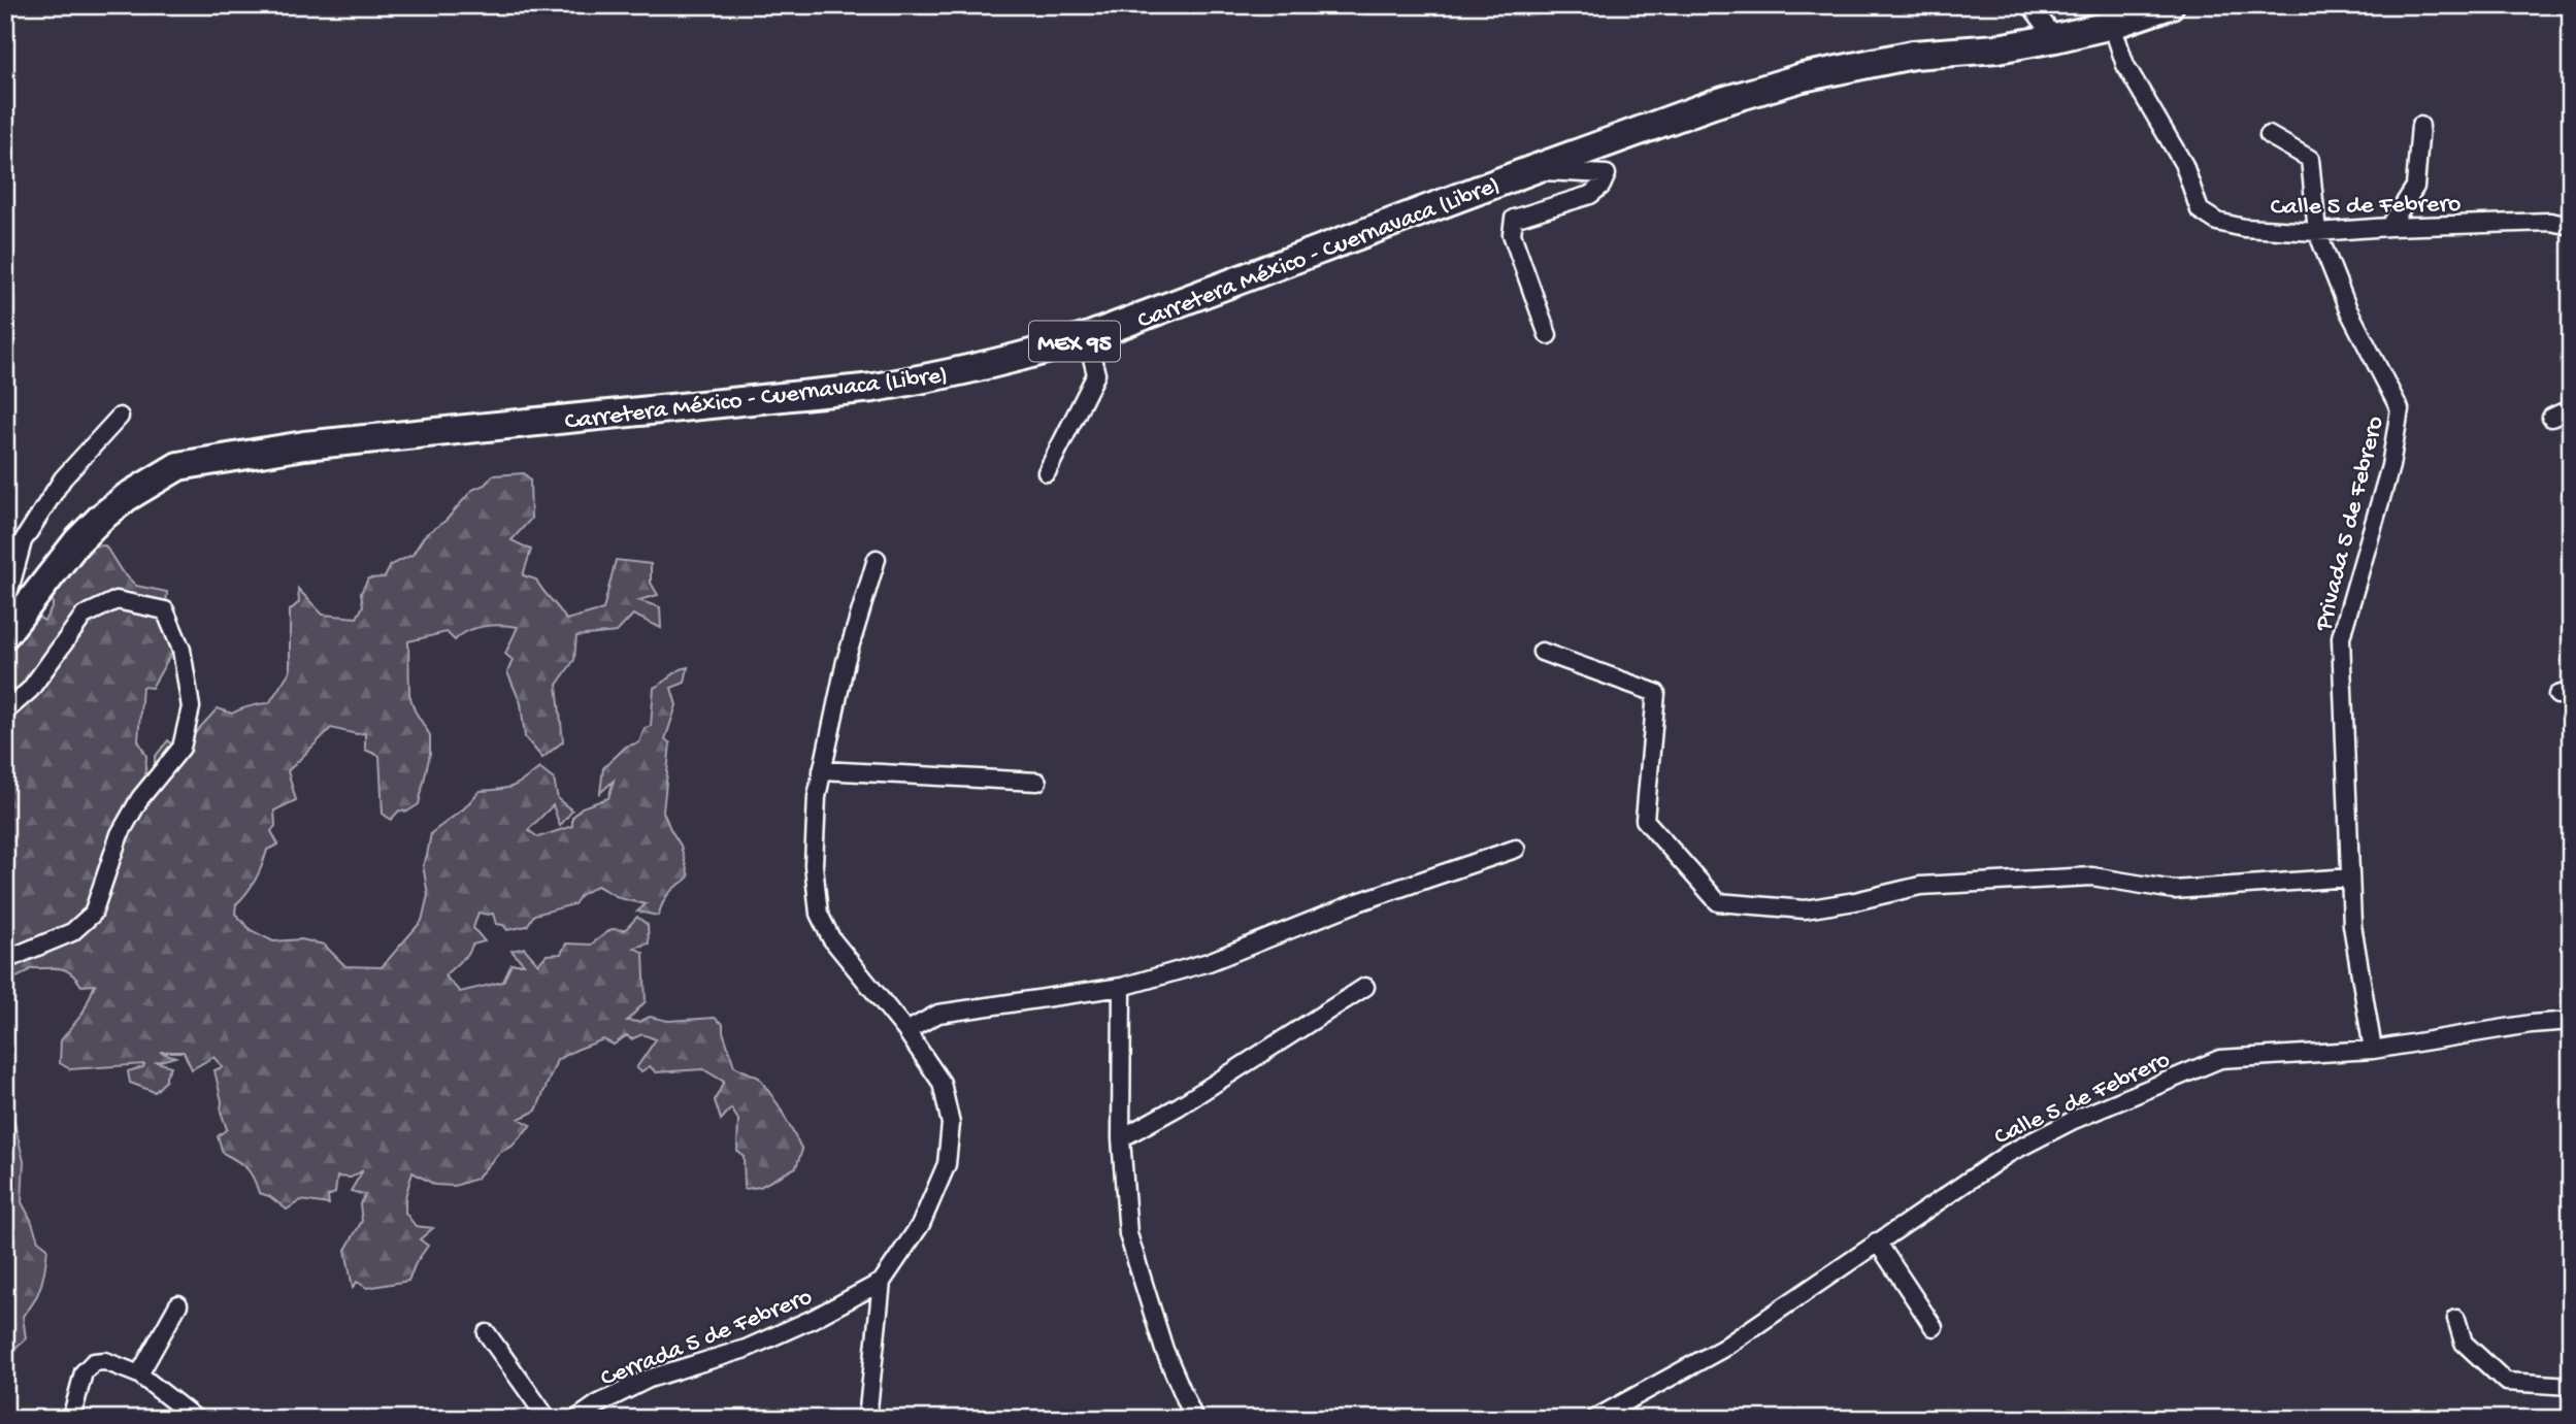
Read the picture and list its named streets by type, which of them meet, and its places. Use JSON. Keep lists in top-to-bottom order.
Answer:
{
  "streets": {
    "main road": ["Carretera México - Cuernavaca (Libre)", "MEX 95"],
    "street": ["Calle 5 de Febrero", "Privada 5 de Febrero", "Cerrada 5 de Febrero"]
  },
  "crossings": [
    ["Calle 5 de Febrero", "Carretera México - Cuernavaca (Libre)"],
    ["Calle 5 de Febrero", "Privada 5 de Febrero"]
  ]
}
